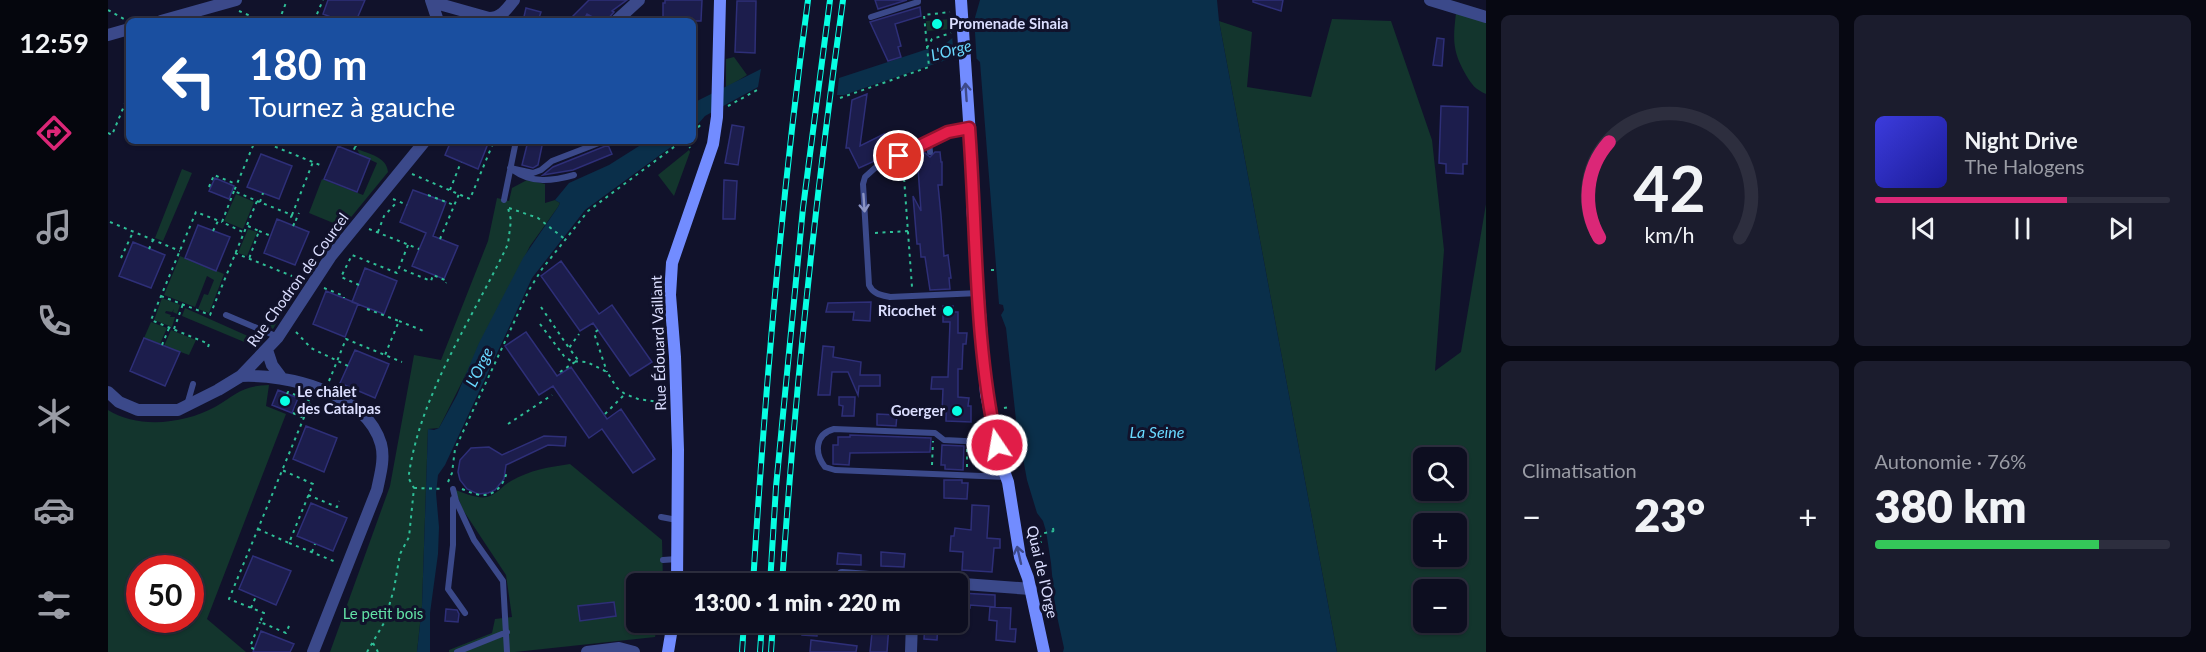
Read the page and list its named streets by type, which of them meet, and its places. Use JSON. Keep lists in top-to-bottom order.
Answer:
{
  "streets": {
    "main road": ["Rue Édouard Vaillant", "Quai de l'Orge"],
    "street": ["Rue Chodron de Courcel"]
  },
  "water": ["L'Orge", "La Seine"],
  "parks": ["Le petit bois"],
  "places": [
    "Promenade Sinaia",
    "Ricochet",
    "Le châlet des Catalpas",
    "Goerger"
  ],
  "page": {
    "tabs": "12:59",
    "turn": ["180 m", "Tournez à gauche"],
    "song": ["Night Drive", "The Halogens"],
    "tile": [
      "Climatisation",
      ["Autonomie · 76%", "380 km"]
    ],
    "map_buttons": ["+", "−"],
    "heat": ["−", "23°", "+"],
    "limit": "50",
    "trip": "13:00 · 1 min · 220 m",
    "gauge": ["42", "km/h"]
  }
}
